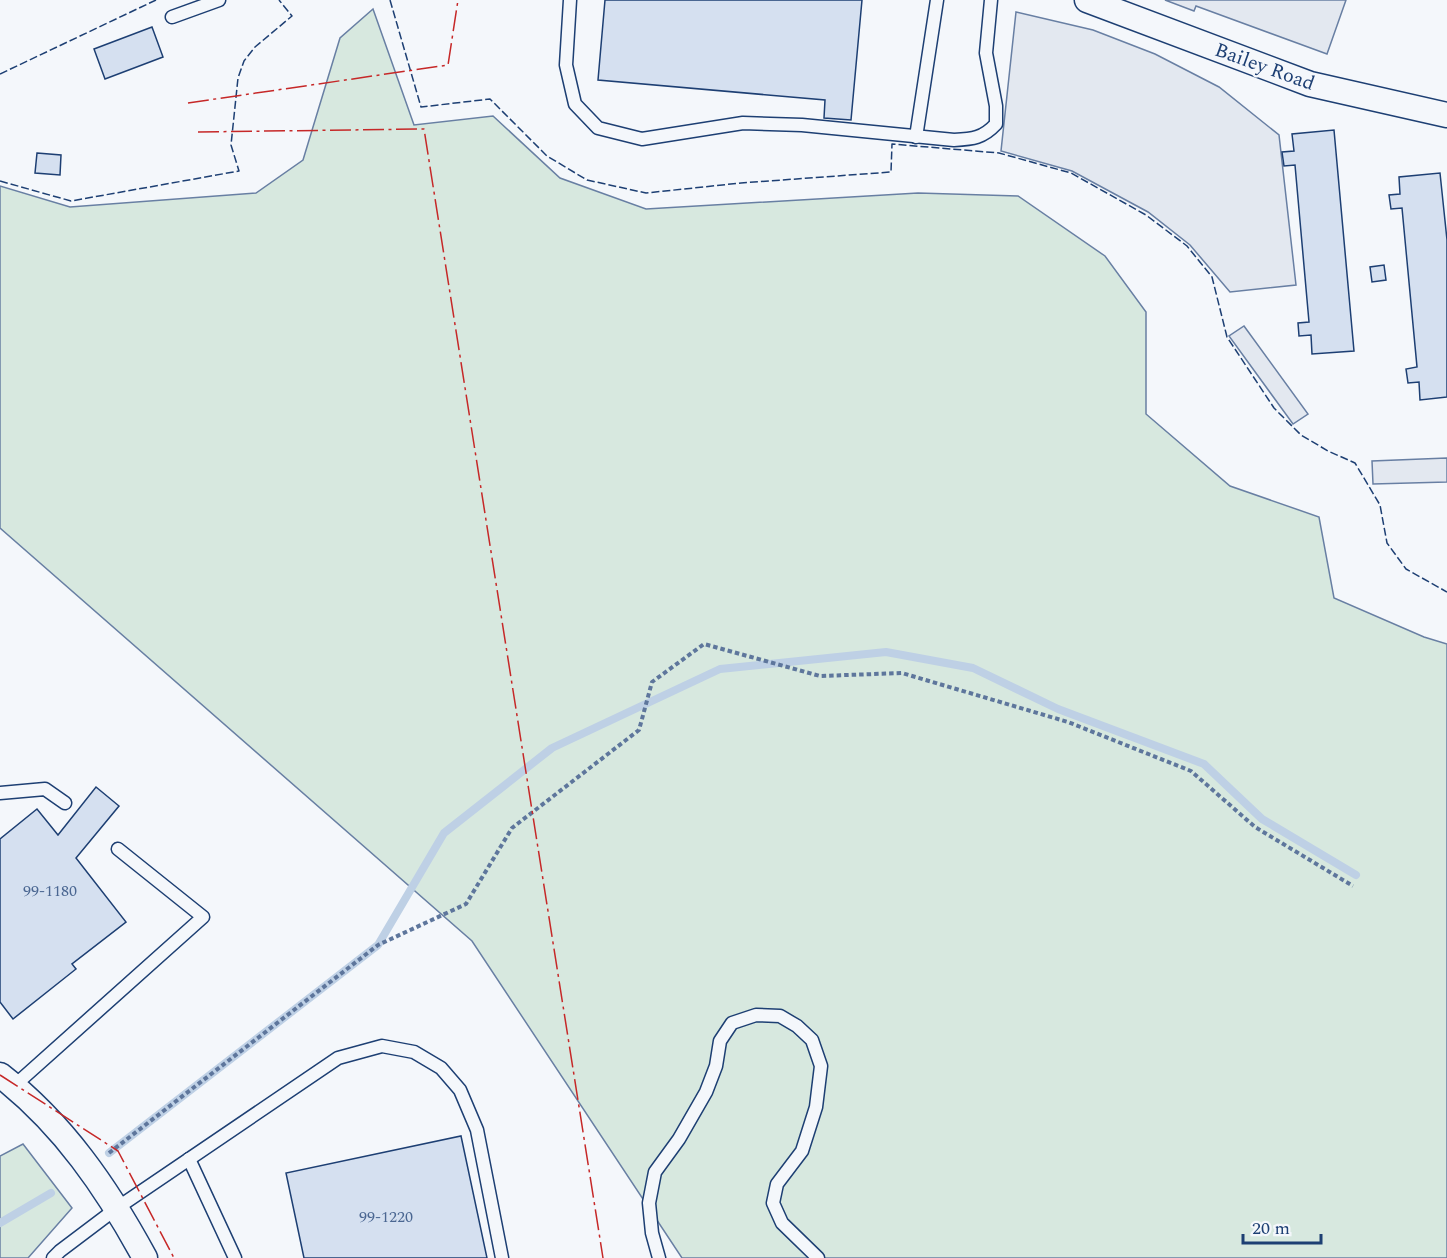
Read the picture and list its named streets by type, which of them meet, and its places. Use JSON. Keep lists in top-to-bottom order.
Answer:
{
  "streets": {
    "street": ["Bailey Road"]
  },
  "house_numbers": ["99-1180", "99-1220"],
  "scale_bar": "20 m"
}
